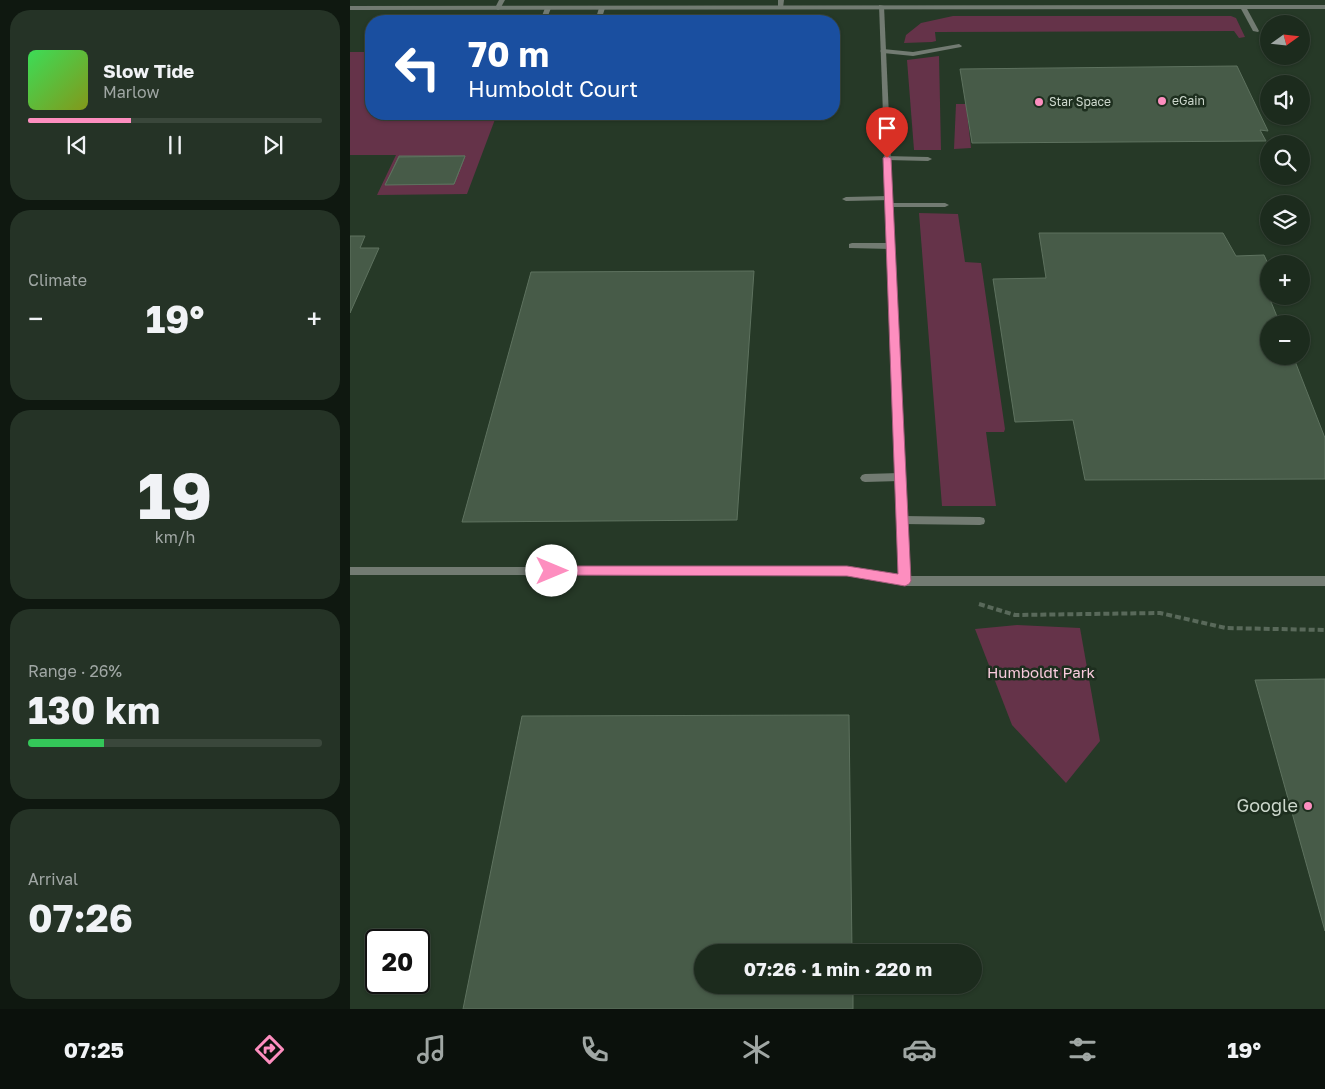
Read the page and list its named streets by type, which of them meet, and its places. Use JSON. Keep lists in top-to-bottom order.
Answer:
{
  "parks": ["Humboldt Park"],
  "places": ["eGain", "Star Space", "Google"],
  "north": "right",
  "page": {
    "map_buttons": ["+", "−"],
    "turn": ["70 m", "Humboldt Court"],
    "song": ["Slow Tide", "Marlow"],
    "tile": [
      "Climate",
      ["19", "km/h"],
      ["Range · 26%", "130 km"],
      ["Arrival", "07:26"]
    ],
    "heat": ["−", "19°", "+"],
    "limit": "20",
    "trip": "07:26 · 1 min · 220 m",
    "tabs": ["07:25", "19°"]
  }
}
